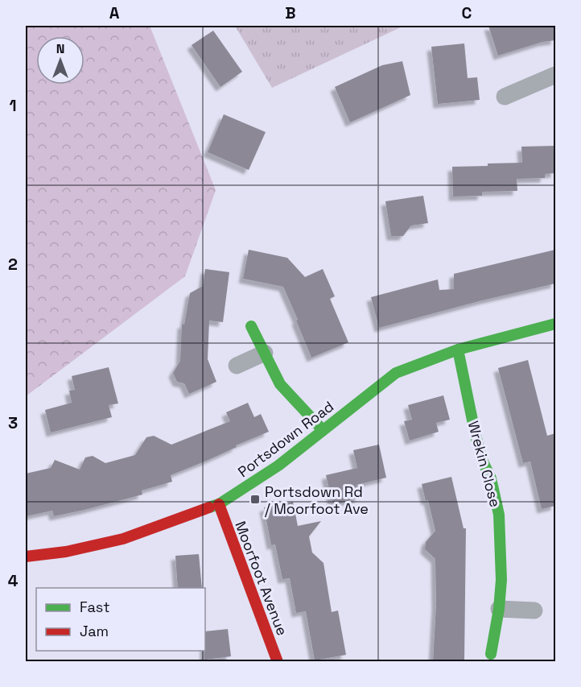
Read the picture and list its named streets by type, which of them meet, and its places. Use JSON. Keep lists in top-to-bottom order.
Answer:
{
  "streets": {
    "street": ["Portsdown Road", "Wrekin Close", "Moorfoot Avenue"]
  },
  "crossings": [
    ["Portsdown Road", "Wrekin Close"],
    ["Portsdown Road", "Moorfoot Avenue"]
  ],
  "places": {
    "transit": ["Portsdown Rd / Moorfoot Ave"]
  },
  "legend": ["Fast", "Jam"],
  "north": "top",
  "grid": {
    "columns": ["A", "B", "C"],
    "rows": [
      "1",
      "2",
      "3",
      "4"
    ]
  }
}
